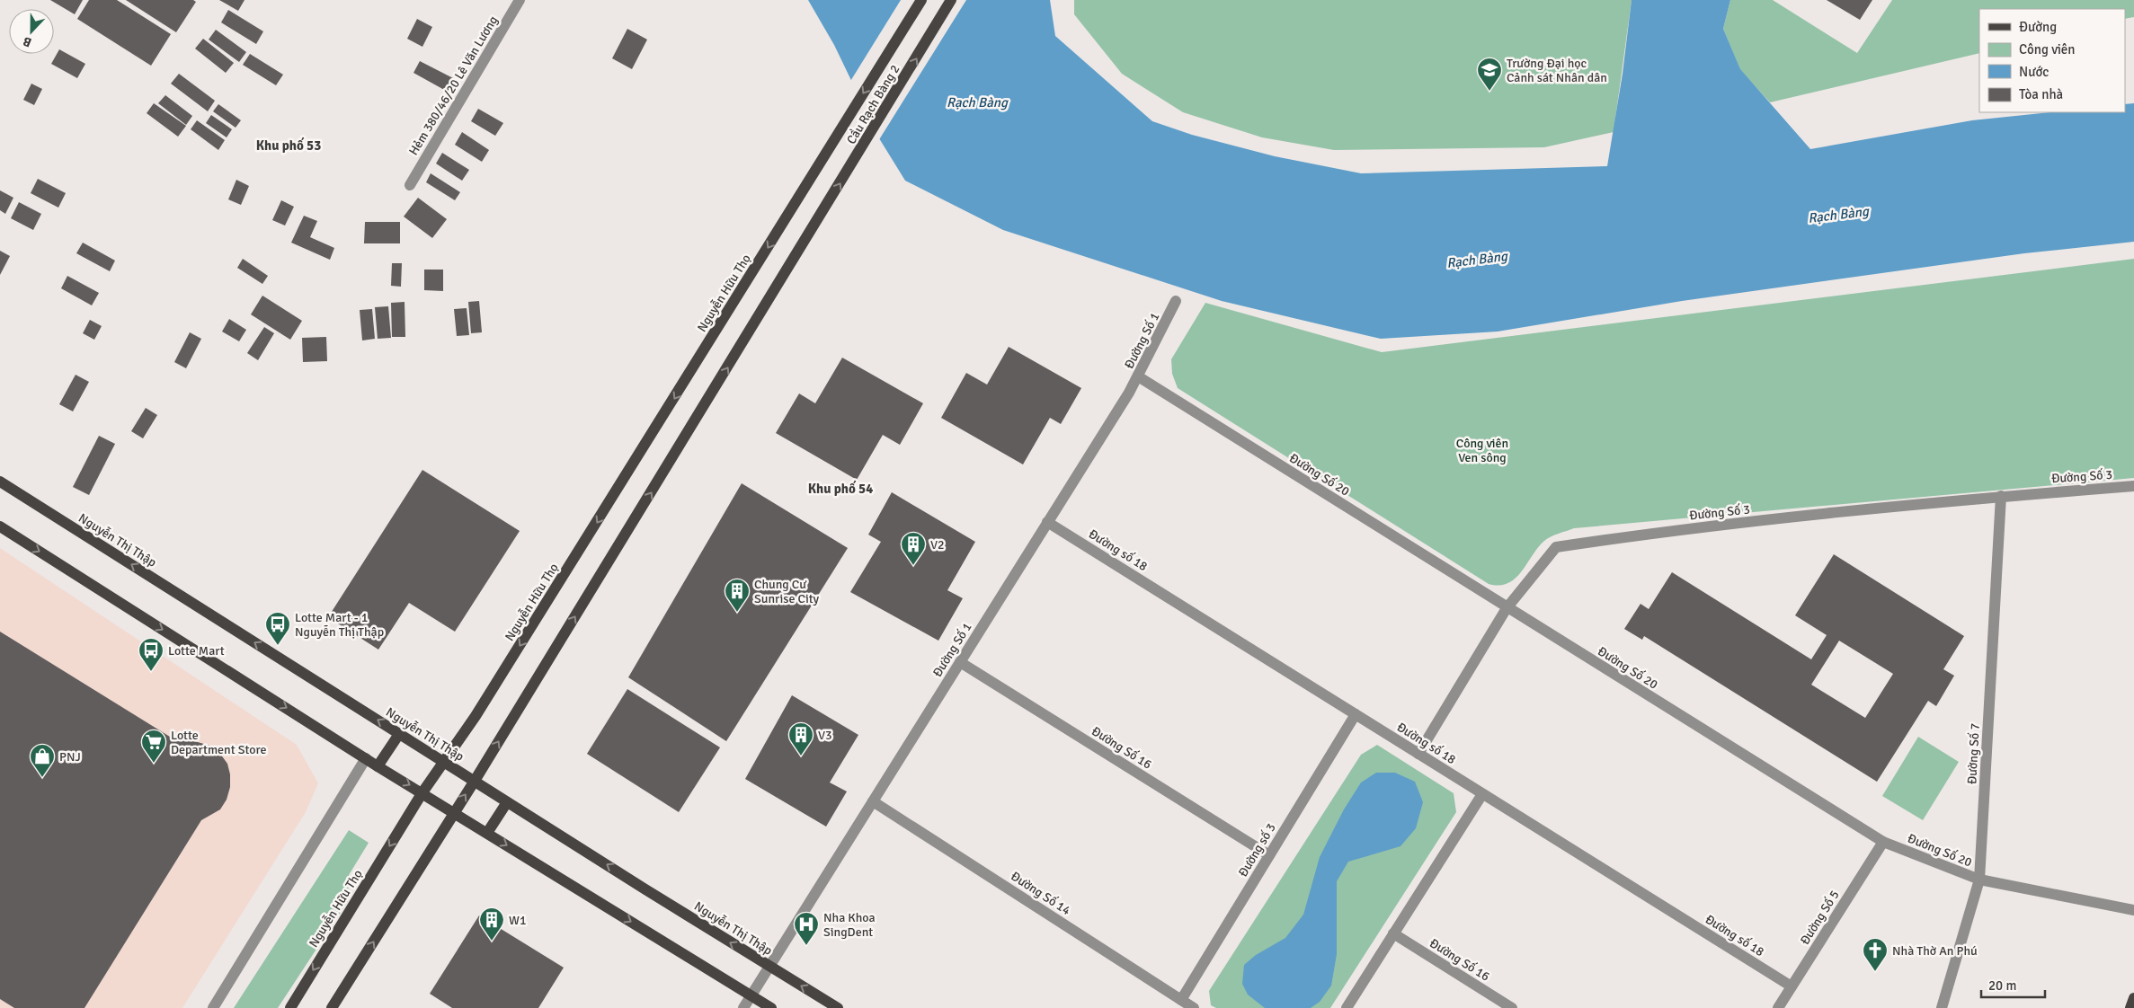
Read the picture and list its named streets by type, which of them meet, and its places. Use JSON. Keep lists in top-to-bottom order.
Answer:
{
  "streets": {
    "main road": ["Cầu Rạch Bàng 2", "Nguyễn Hữu Thọ", "Nguyễn Thị Thập"],
    "street": [
      "Hẻm 380/46/20 Lê Văn Lương",
      "Đường Số 1",
      "Đường Số 20",
      "Đường Số 3",
      "Đường số 18",
      "Đường Số 16",
      "Đường Số 7",
      "Đường số 3",
      "Đường Số 14",
      "Đường Số 5"
    ]
  },
  "crossings": [
    ["Cầu Rạch Bàng 2", "Nguyễn Hữu Thọ"],
    ["Cầu Rạch Bàng 2", "Nguyễn Thị Thập"],
    ["Nguyễn Hữu Thọ", "Nguyễn Thị Thập"],
    ["Đường Số 1", "Đường Số 20"],
    ["Đường Số 1", "Nguyễn Thị Thập"],
    ["Đường Số 1", "Đường số 18"],
    ["Đường Số 1", "Đường Số 16"],
    ["Đường Số 1", "Đường Số 14"],
    ["Đường Số 20", "Đường Số 3"],
    ["Đường Số 20", "Đường Số 7"],
    ["Đường Số 20", "Đường Số 5"],
    ["Đường Số 3", "Đường số 18"],
    ["Đường Số 3", "Đường Số 7"],
    ["Đường số 18", "Đường số 3"],
    ["Đường số 18", "Đường Số 5"],
    ["Đường Số 16", "Đường số 3"],
    ["Đường số 3", "Đường Số 14"]
  ],
  "one_way": ["Nguyễn Hữu Thọ"],
  "districts": ["Khu phố 53", "Khu phố 54"],
  "water": ["Rạch Bàng"],
  "parks": ["Công viên Ven sông"],
  "places": {
    "school or university": ["Trường Đại học Cảnh sát Nhân dân"],
    "building": [
      "V2",
      "Chung Cư Sunrise City",
      "V3",
      "W1"
    ],
    "bus stop": ["Lotte Mart - 1 Nguyễn Thị Thập", "Lotte Mart"],
    "supermarket": ["Lotte Department Store"],
    "shop": ["PNJ"],
    "hospital": ["Nha Khoa SingDent"],
    "church": ["Nhà Thờ An Phú"]
  },
  "legend": [
    "Đường",
    "Công viên",
    "Nước",
    "Tòa nhà"
  ],
  "scale_bar": "20 m",
  "north": "bottom"
}
